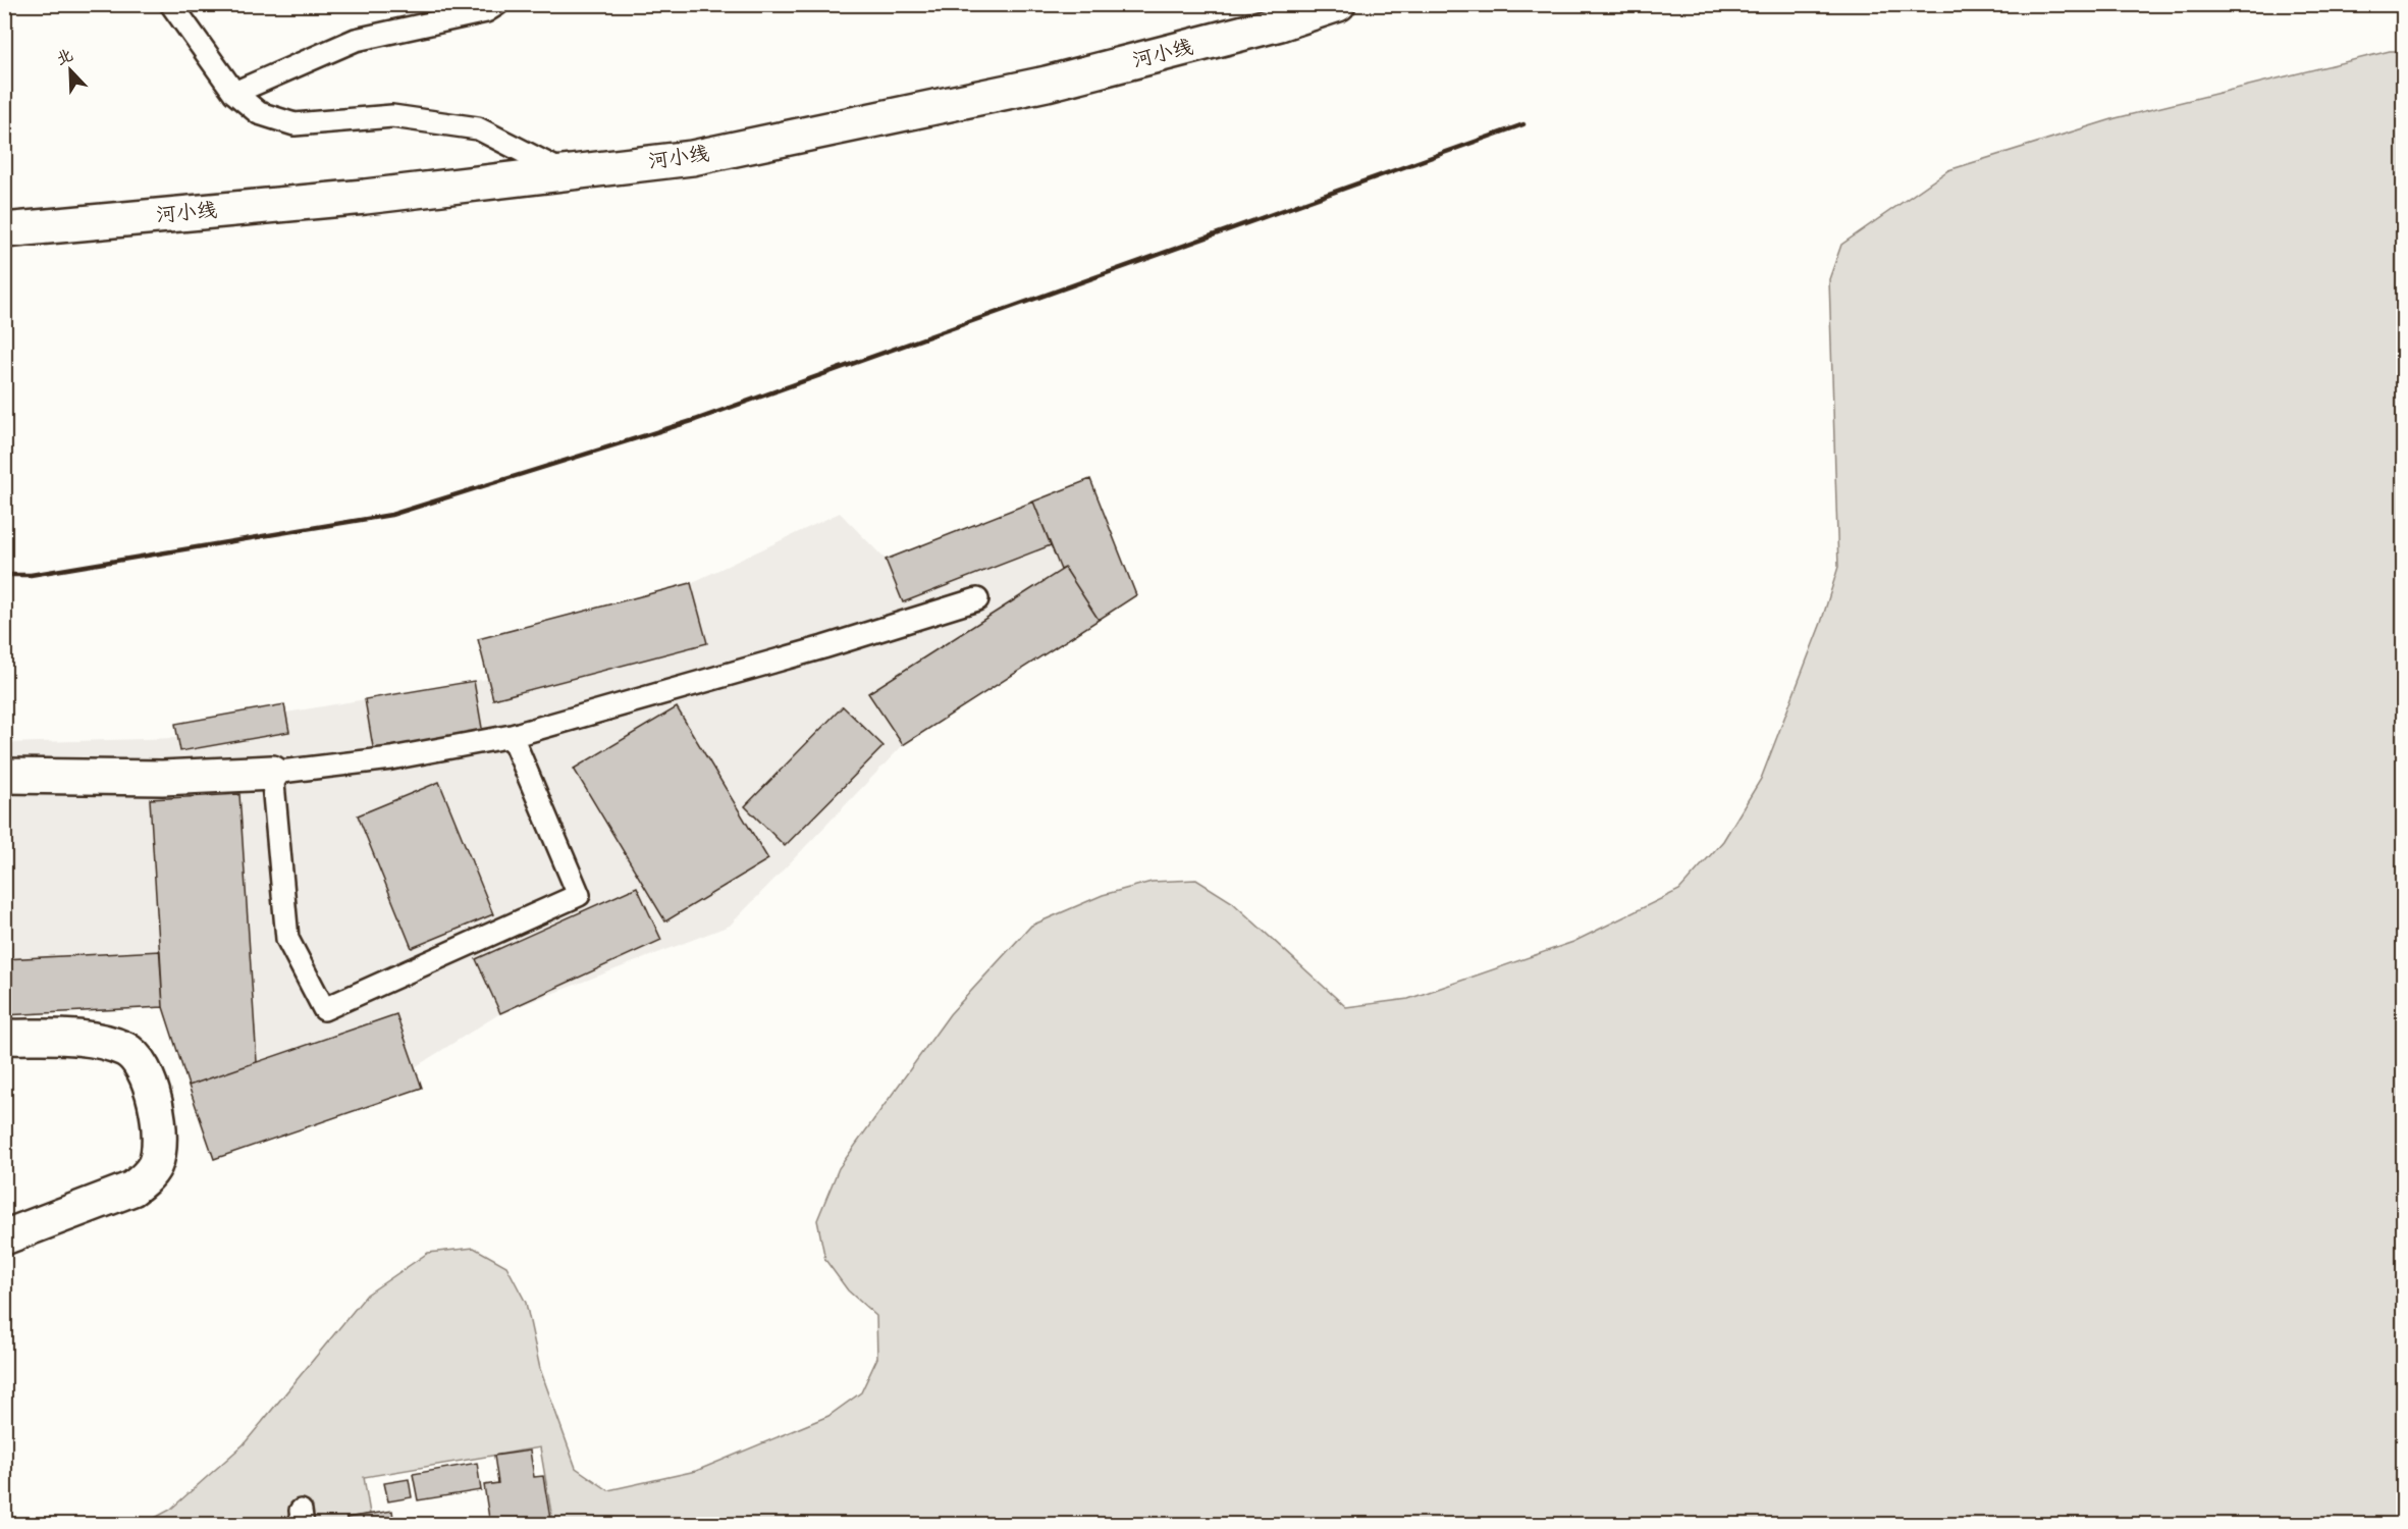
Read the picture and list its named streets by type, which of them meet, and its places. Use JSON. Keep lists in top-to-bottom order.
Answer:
{
  "streets": {
    "street": ["河小线"]
  },
  "north": "top left"
}
